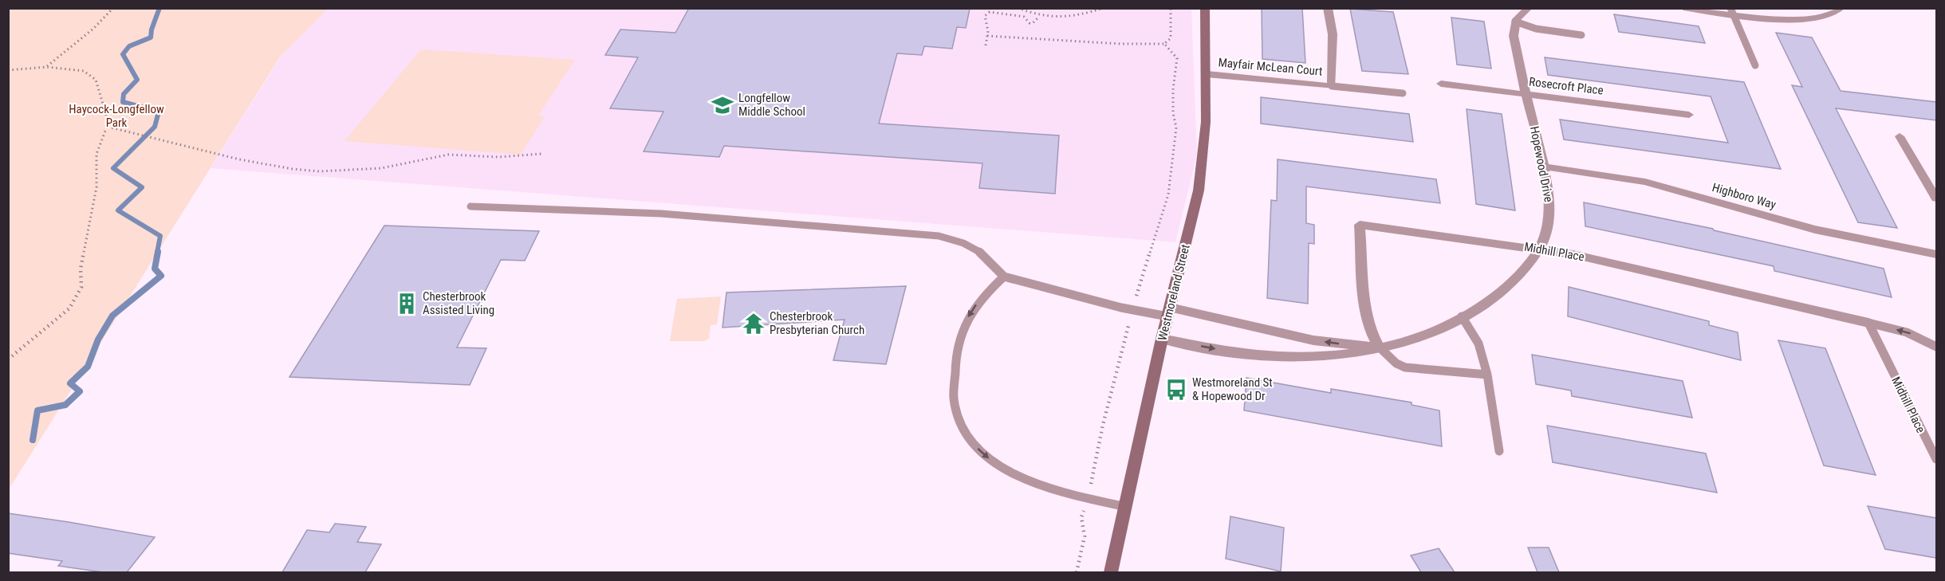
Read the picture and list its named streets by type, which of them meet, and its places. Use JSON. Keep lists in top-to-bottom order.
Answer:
{
  "streets": {
    "main road": ["Westmoreland Street"],
    "street": [
      "Mayfair McLean Court",
      "Rosecroft Place",
      "Hopewood Drive",
      "Highboro Way",
      "Midhill Place"
    ]
  },
  "crossings": [
    ["Mayfair McLean Court", "Westmoreland Street"],
    ["Rosecroft Place", "Hopewood Drive"],
    ["Hopewood Drive", "Highboro Way"],
    ["Hopewood Drive", "Midhill Place"],
    ["Hopewood Drive", "Westmoreland Street"]
  ],
  "parks": ["Haycock-Longfellow Park"],
  "places": {
    "school or university": ["Longfellow Middle School"],
    "building": ["Chesterbrook Assisted Living"],
    "temple": ["Chesterbrook Presbyterian Church"],
    "bus stop": ["Westmoreland St & Hopewood Dr"]
  }
}
